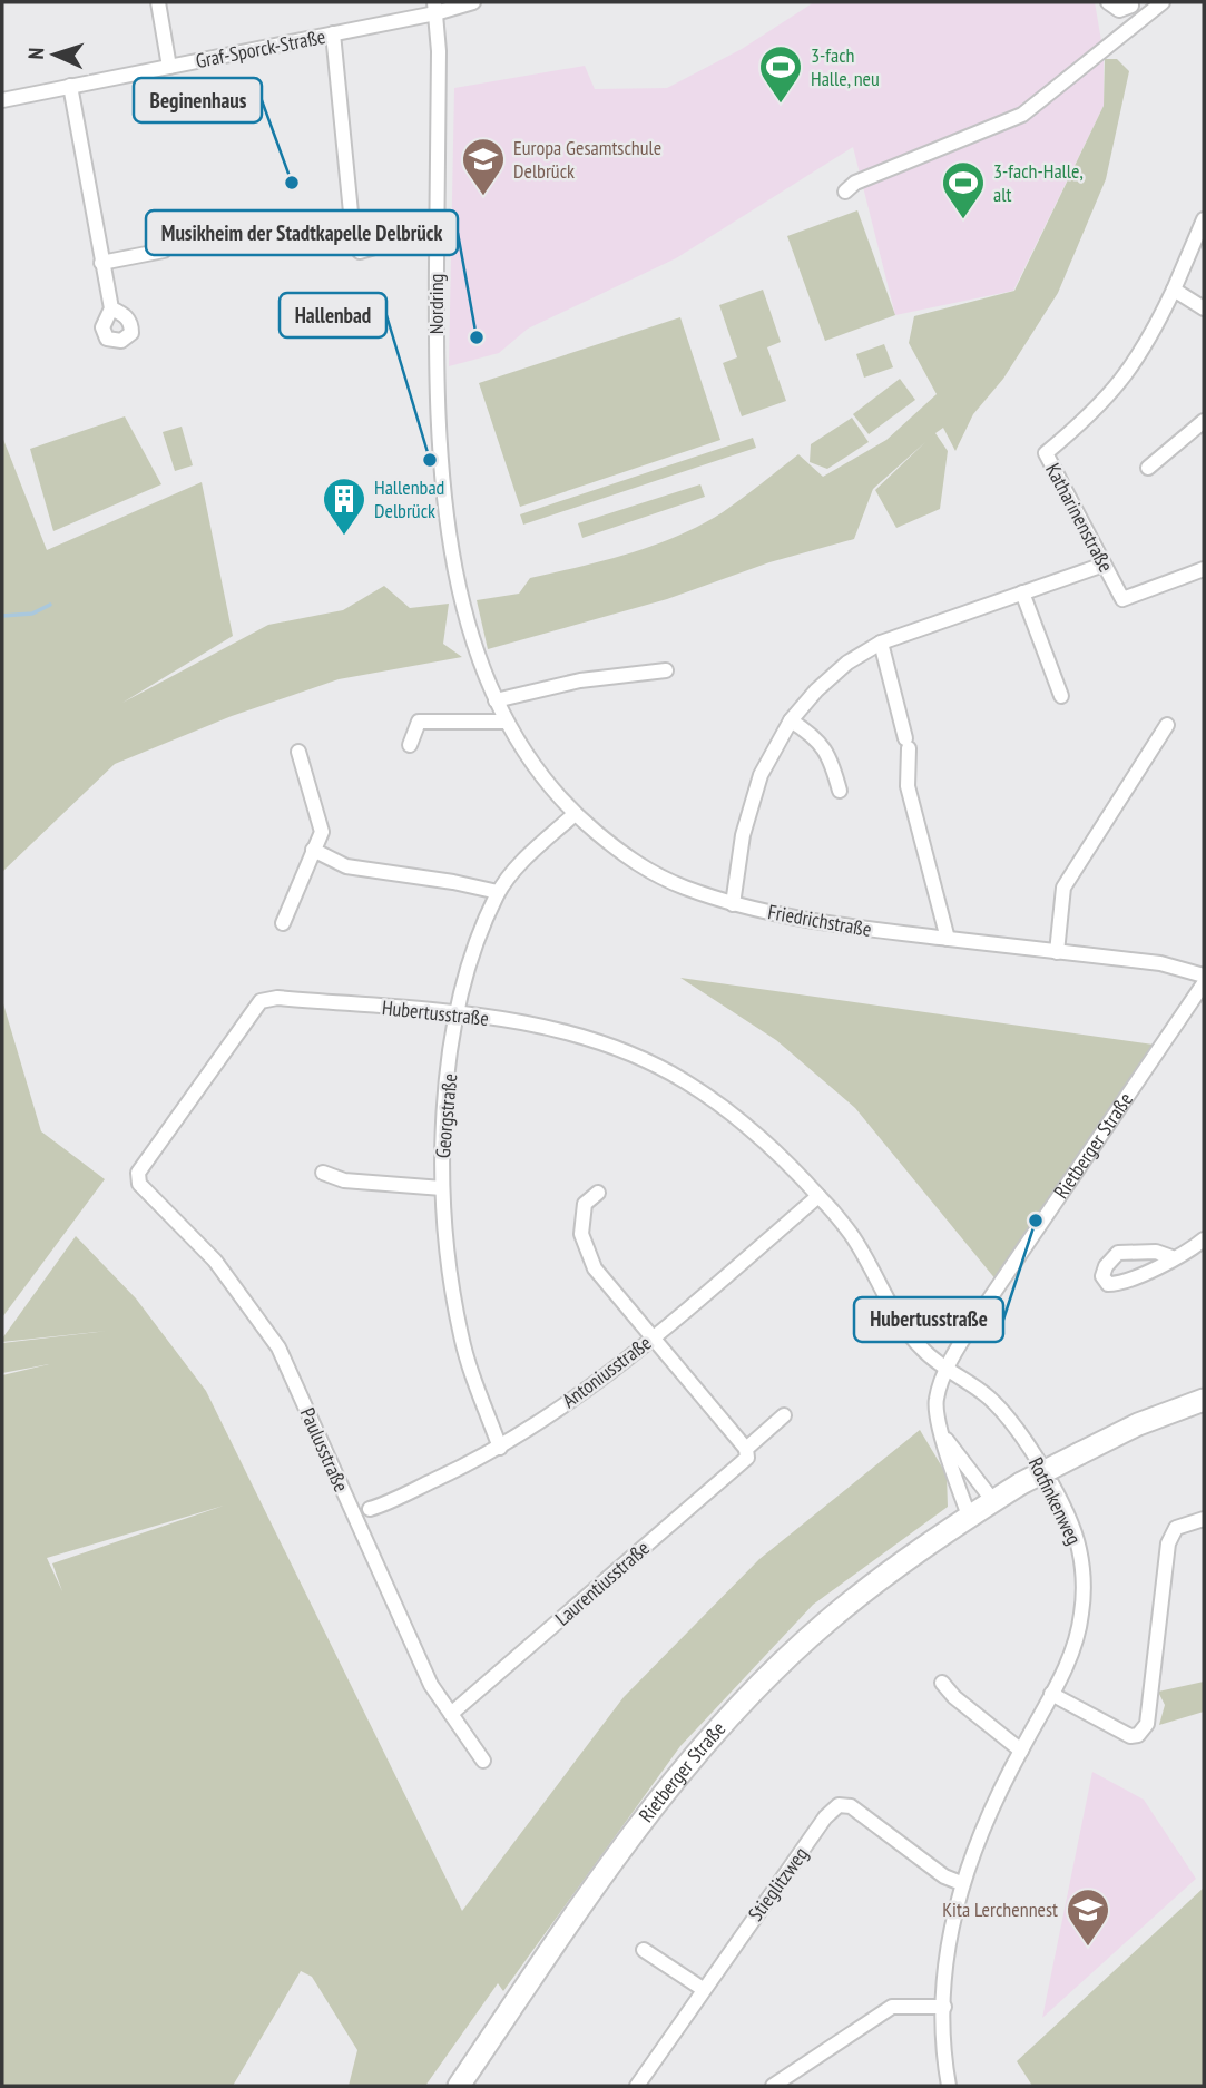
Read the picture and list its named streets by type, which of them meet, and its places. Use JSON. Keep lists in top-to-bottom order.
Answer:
{
  "streets": {
    "main road": ["Rietberger Straße"],
    "street": [
      "Graf-Sporck-Straße",
      "Nordring",
      "Katharinenstraße",
      "Friedrichstraße",
      "Hubertusstraße",
      "Georgstraße",
      "Antoniusstraße",
      "Paulusstraße",
      "Rotfinkenweg",
      "Laurentiusstraße",
      "Stieglitzweg"
    ]
  },
  "crossings": [
    ["Graf-Sporck-Straße", "Nordring"],
    ["Friedrichstraße", "Georgstraße"],
    ["Hubertusstraße", "Georgstraße"],
    ["Hubertusstraße", "Rietberger Straße"],
    ["Hubertusstraße", "Antoniusstraße"],
    ["Hubertusstraße", "Paulusstraße"],
    ["Hubertusstraße", "Rotfinkenweg"],
    ["Georgstraße", "Antoniusstraße"],
    ["Rietberger Straße", "Rotfinkenweg"],
    ["Paulusstraße", "Laurentiusstraße"],
    ["Rotfinkenweg", "Stieglitzweg"]
  ],
  "places": {
    "sports": ["3-fach Halle, neu", "3-fach-Halle, alt"],
    "other": [
      "Beginenhaus",
      "Musikheim der Stadtkapelle Delbrück",
      "Hallenbad",
      "Hubertusstraße"
    ],
    "school or university": ["Europa Gesamtschule Delbrück", "Kita Lerchennest"],
    "building": ["Hallenbad Delbrück"]
  },
  "north": "left"
}
